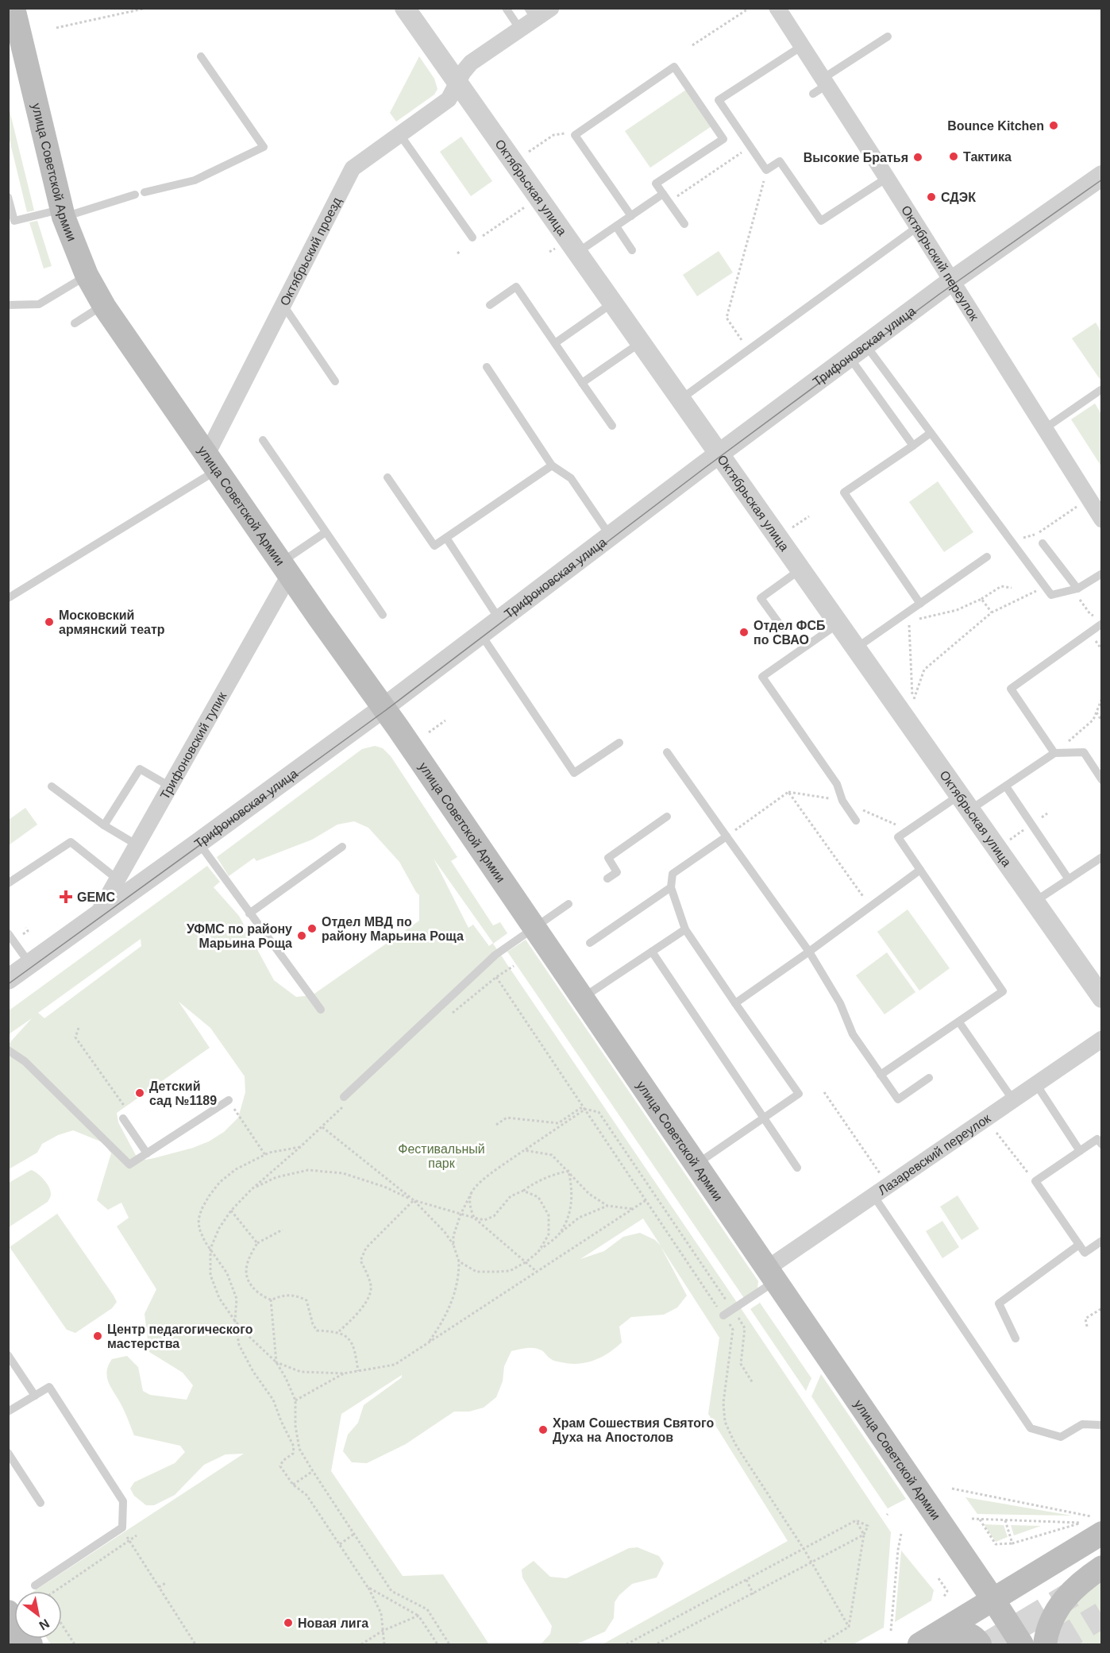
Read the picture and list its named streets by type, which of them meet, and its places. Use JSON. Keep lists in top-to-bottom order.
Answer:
{
  "streets": {
    "main road": ["улица Советской Армии"],
    "street": [
      "Октябрьская улица",
      "Октябрьский проезд",
      "Октябрьский переулок",
      "Трифоновская улица",
      "Трифоновский тупик",
      "Лазаревский переулок"
    ]
  },
  "crossings": [
    ["улица Советской Армии", "Октябрьский проезд"],
    ["улица Советской Армии", "Трифоновская улица"],
    ["улица Советской Армии", "Трифоновский тупик"],
    ["улица Советской Армии", "Лазаревский переулок"],
    ["Октябрьская улица", "Октябрьский проезд"],
    ["Октябрьская улица", "Трифоновская улица"],
    ["Октябрьский переулок", "Трифоновская улица"],
    ["Трифоновская улица", "Трифоновский тупик"]
  ],
  "parks": ["Фестивальный парк"],
  "places": {
    "other": [
      "Bounce Kitchen",
      "Тактика",
      "Высокие Братья",
      "СДЭК",
      "Московский армянский театр",
      "Отдел ФСБ по СВАО",
      "Отдел МВД по району Марьина Роща",
      "УФМС по району Марьина Роща",
      "Детский сад №1189",
      "Центр педагогического мастерства",
      "Храм Сошествия Святого Духа на Апостолов",
      "Новая лига"
    ],
    "health": ["GEMC"]
  },
  "north": "bottom right"
}
